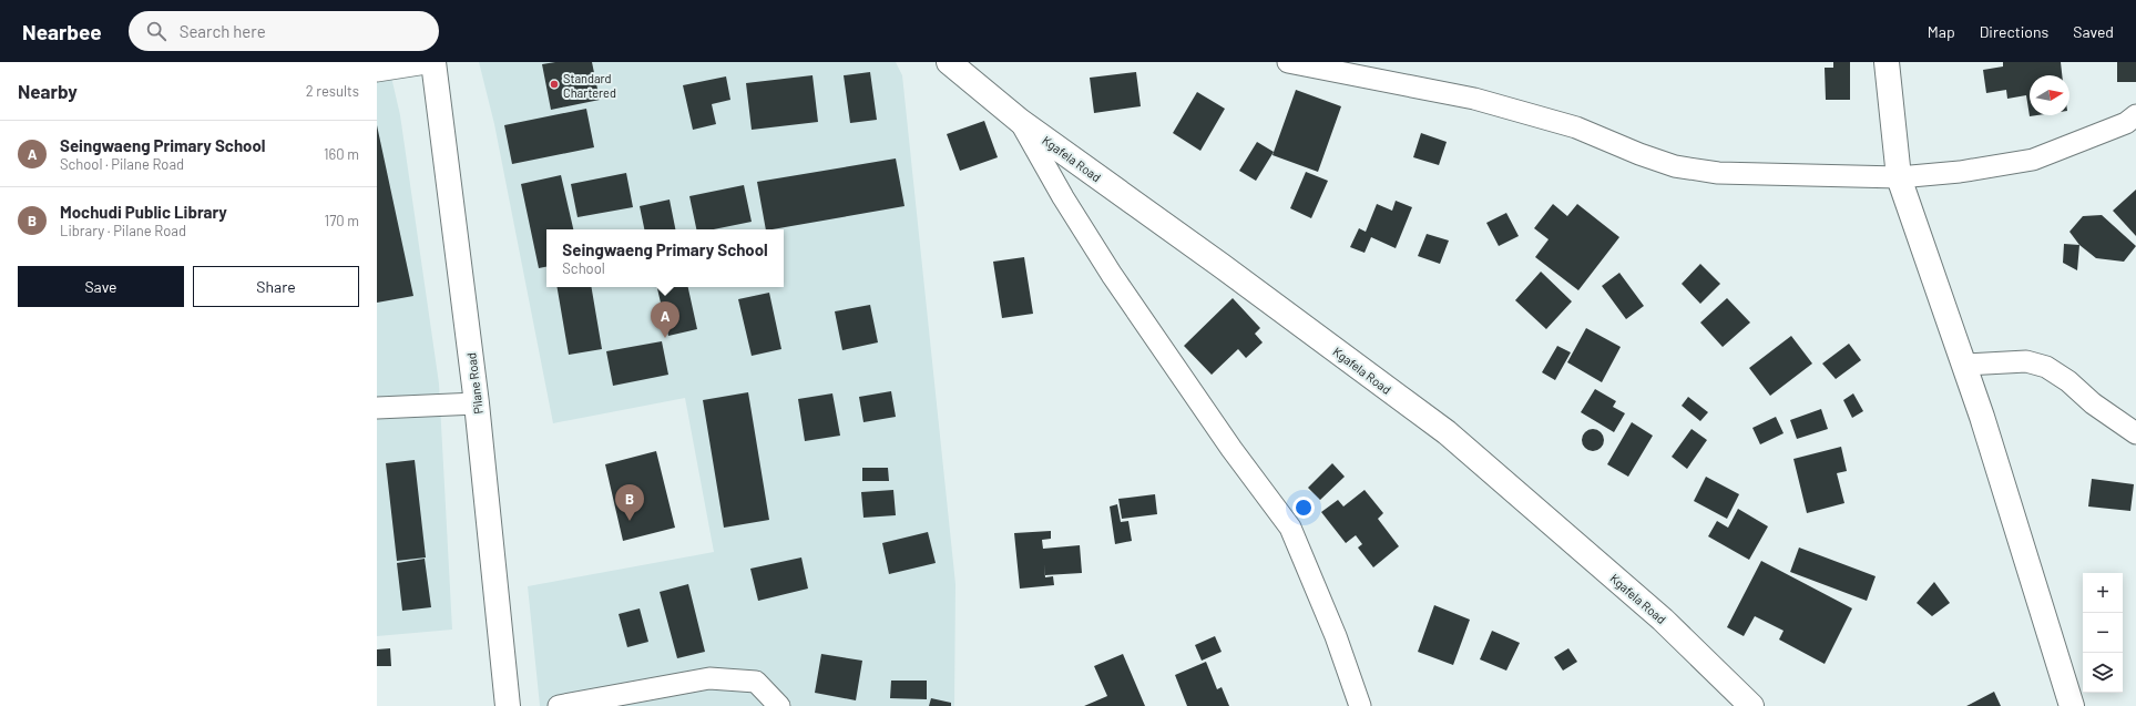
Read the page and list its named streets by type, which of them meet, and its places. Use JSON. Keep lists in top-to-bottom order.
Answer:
{
  "streets": {
    "street": ["Kgafela Road", "Pilane Road"]
  },
  "places": ["Standard Chartered"],
  "north": "right",
  "page": {
    "header": "Nearbee",
    "search": "Search here",
    "nav": ["Map", "Directions", "Saved"],
    "heading": ["Nearby", "2 results"],
    "list": [
      {
        "mark": "A",
        "name": "Seingwaeng Primary School",
        "note": "School · Pilane Road",
        "value": "160 m"
      },
      {
        "mark": "B",
        "name": "Mochudi Public Library",
        "note": "Library · Pilane Road",
        "value": "170 m"
      }
    ],
    "popup": ["Seingwaeng Primary School", "School"],
    "buttons": ["Save", "Share"],
    "pins": ["A", "B"],
    "map_buttons": ["+", "−"]
  }
}
